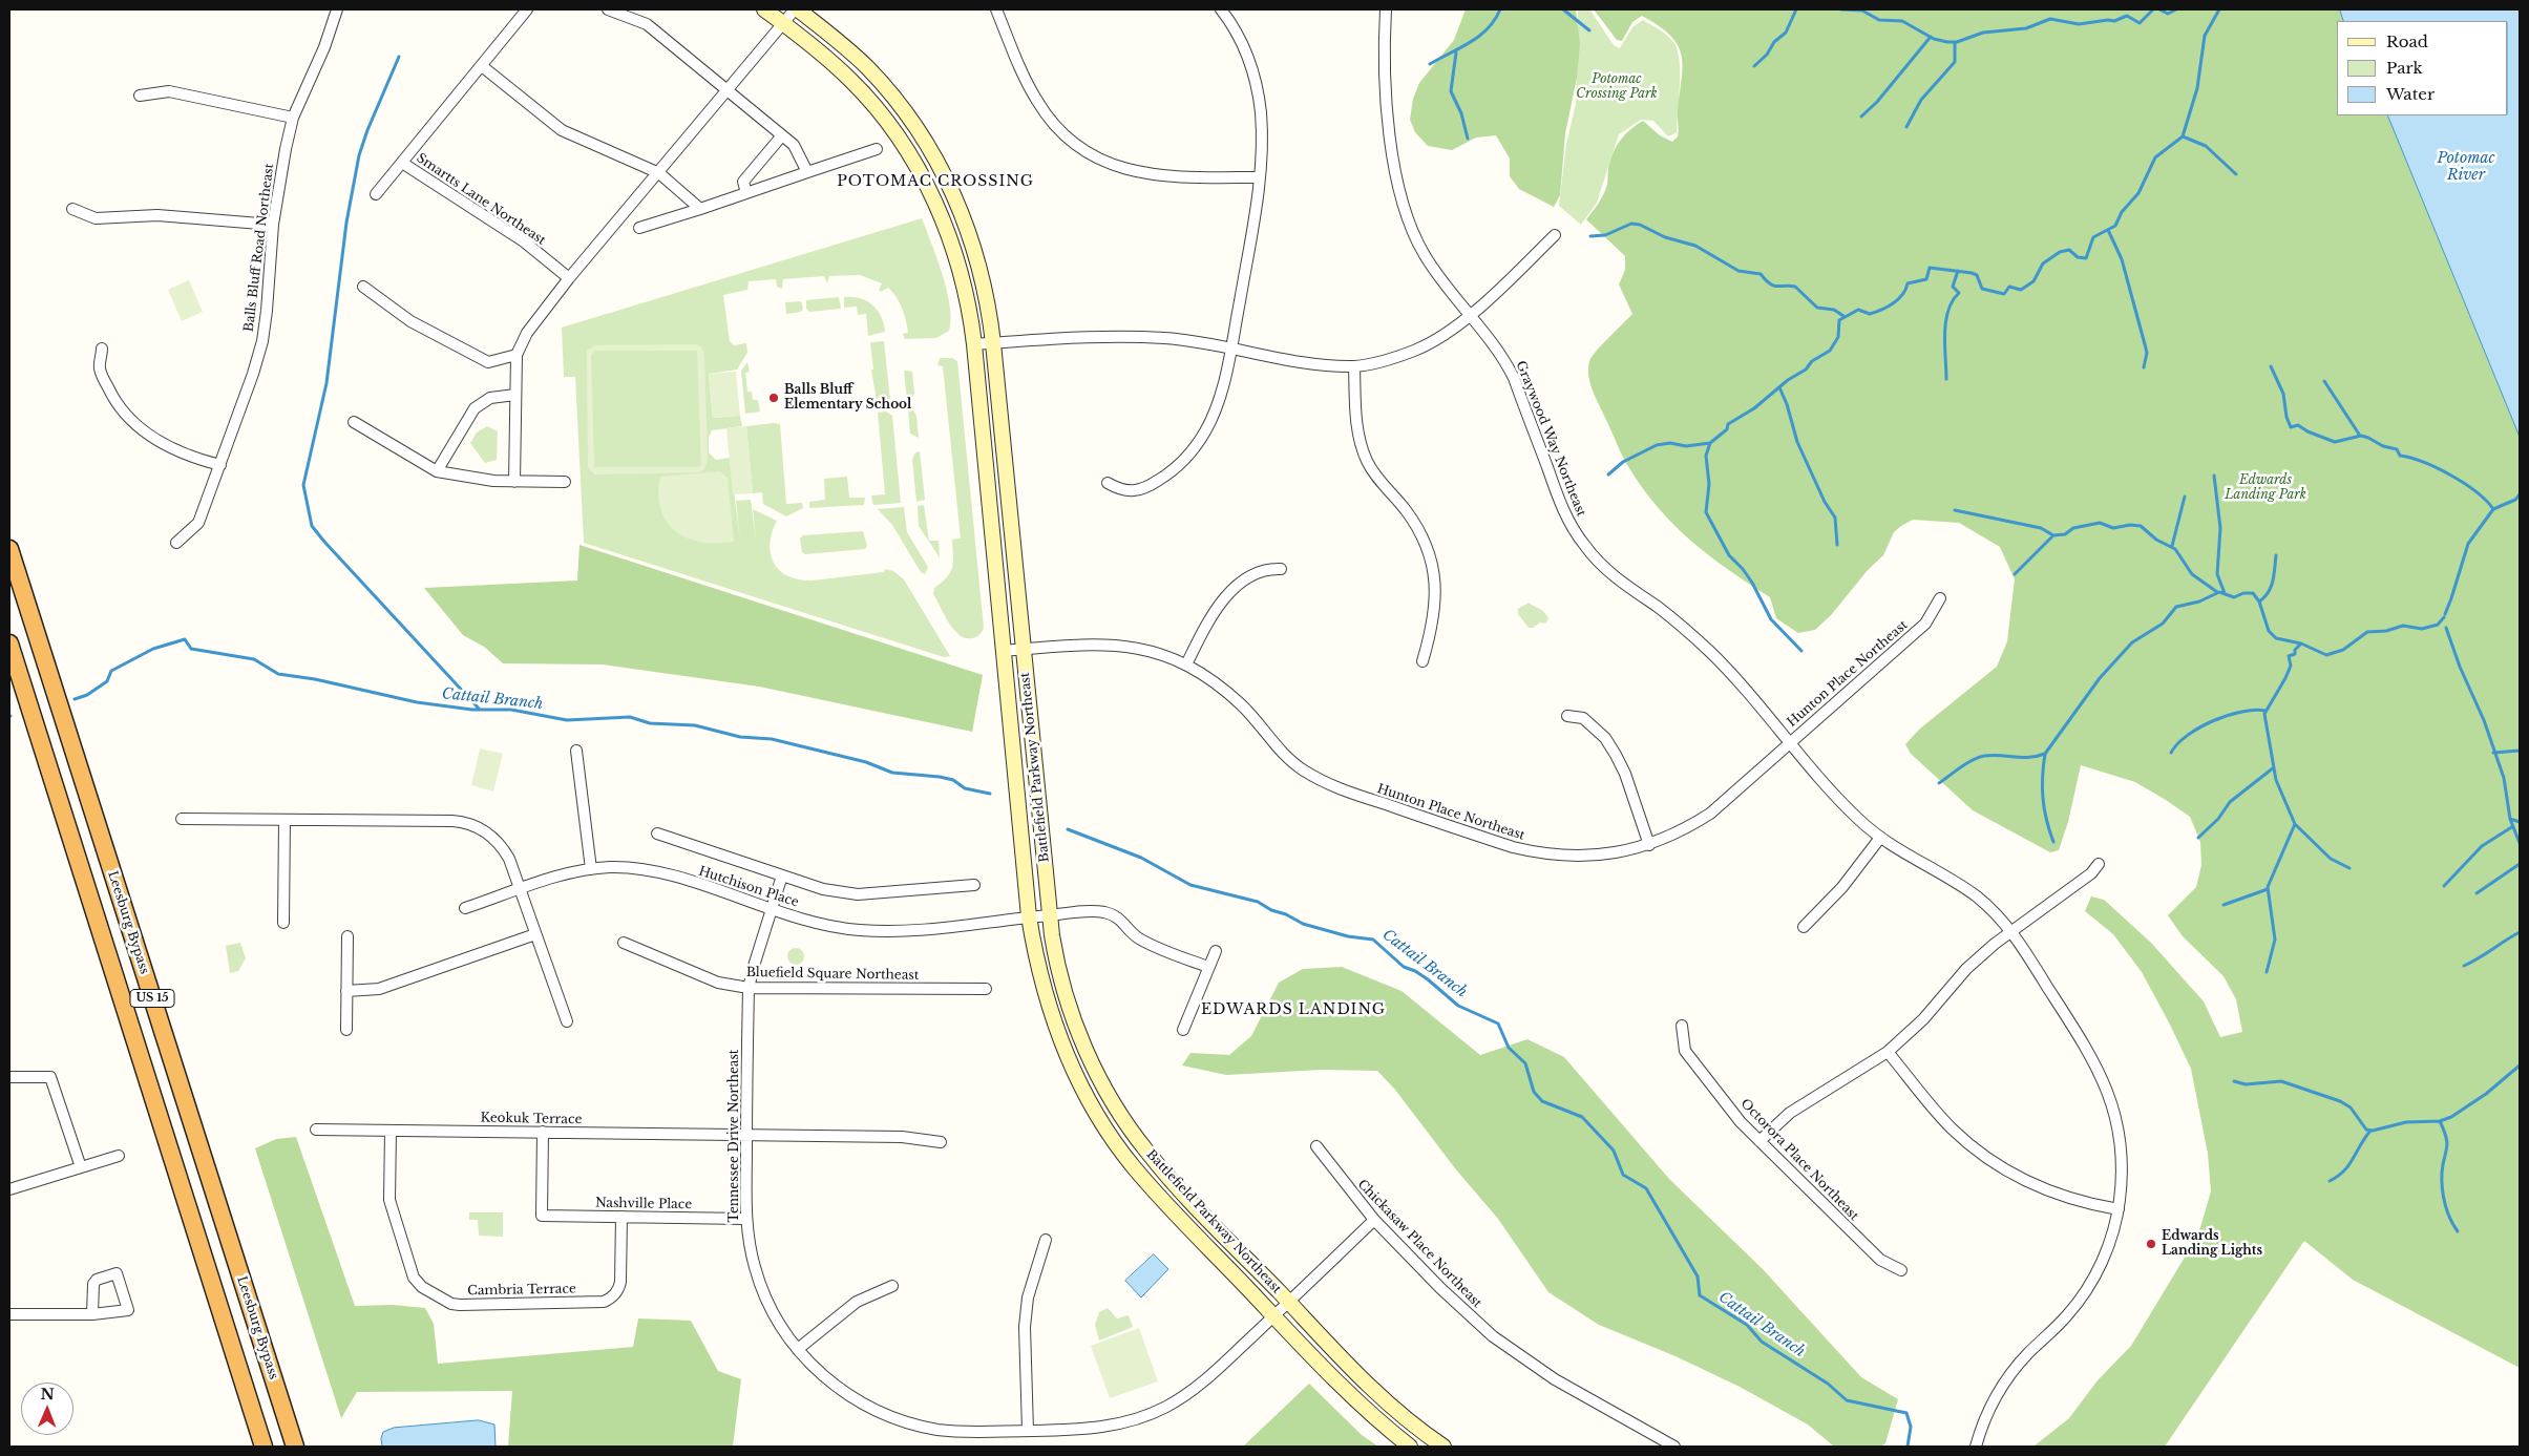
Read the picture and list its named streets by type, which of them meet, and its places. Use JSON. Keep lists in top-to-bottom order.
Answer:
{
  "streets": {
    "highway": ["Leesburg Bypass", "US 15"],
    "main road": ["Battlefield Parkway Northeast"],
    "street": [
      "Smartts Lane Northeast",
      "Balls Bluff Road Northeast",
      "Graywood Way Northeast",
      "Hunton Place Northeast",
      "Hutchison Place",
      "Bluefield Square Northeast",
      "Keokuk Terrace",
      "Tennessee Drive Northeast",
      "Octorora Place Northeast",
      "Nashville Place",
      "Chickasaw Place Northeast",
      "Cambria Terrace"
    ]
  },
  "crossings": [
    ["Graywood Way Northeast", "Hunton Place Northeast"],
    ["Hunton Place Northeast", "Battlefield Parkway Northeast"],
    ["Battlefield Parkway Northeast", "Hutchison Place"],
    ["Battlefield Parkway Northeast", "Tennessee Drive Northeast"],
    ["Hutchison Place", "Tennessee Drive Northeast"],
    ["Bluefield Square Northeast", "Tennessee Drive Northeast"],
    ["Keokuk Terrace", "Tennessee Drive Northeast"],
    ["Keokuk Terrace", "Nashville Place"],
    ["Keokuk Terrace", "Cambria Terrace"],
    ["Tennessee Drive Northeast", "Nashville Place"],
    ["Tennessee Drive Northeast", "Chickasaw Place Northeast"],
    ["Nashville Place", "Cambria Terrace"]
  ],
  "districts": ["POTOMAC CROSSING", "EDWARDS LANDING"],
  "water": ["Potomac River", "Cattail Branch"],
  "parks": ["Potomac Crossing Park", "Edwards Landing Park"],
  "places": ["Balls Bluff Elementary School", "Edwards Landing Lights"],
  "legend": ["Road", "Park", "Water"],
  "north": "top"
}
